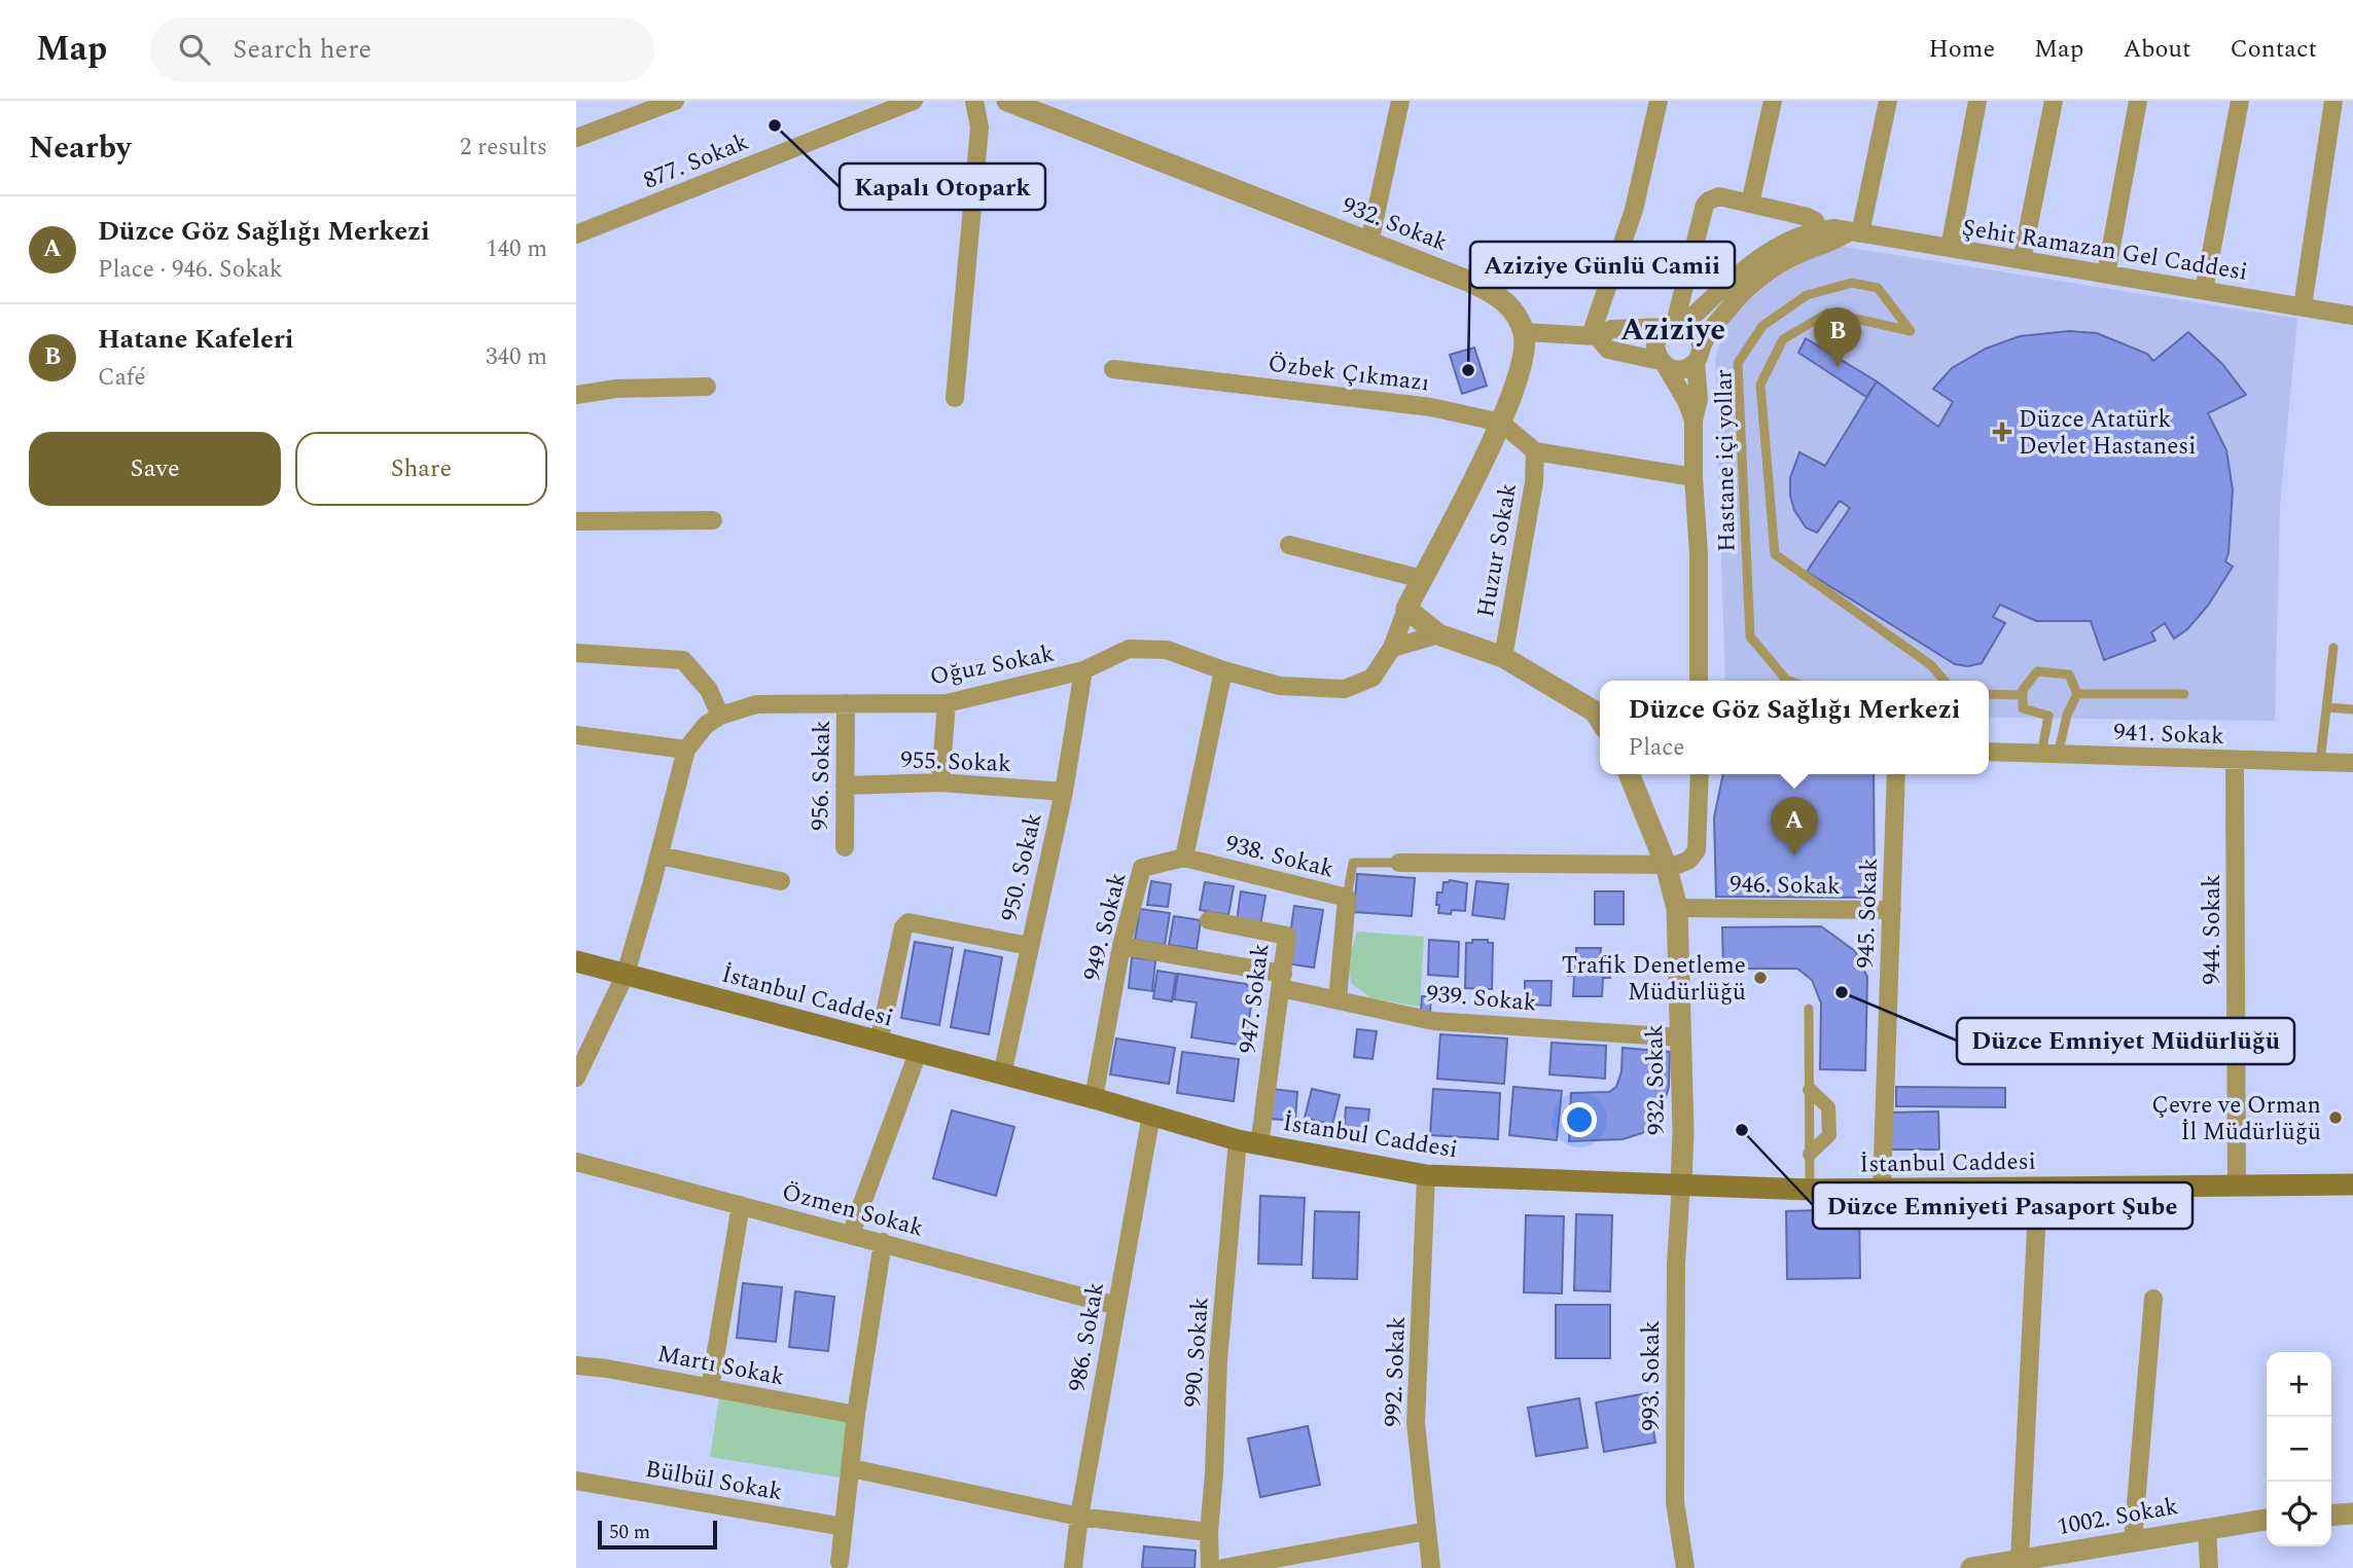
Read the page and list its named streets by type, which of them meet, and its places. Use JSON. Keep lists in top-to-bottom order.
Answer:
{
  "streets": {
    "main road": ["İstanbul Caddesi"],
    "street": [
      "877. Sokak",
      "932. Sokak",
      "Şehit Ramazan Gel Caddesi",
      "Özbek Çıkmazı",
      "Huzur Sokak",
      "Oğuz Sokak",
      "941. Sokak",
      "955. Sokak",
      "956. Sokak",
      "938. Sokak",
      "950. Sokak",
      "946. Sokak",
      "945. Sokak",
      "949. Sokak",
      "944. Sokak",
      "939. Sokak",
      "947. Sokak",
      "Özmen Sokak",
      "986. Sokak",
      "990. Sokak",
      "Martı Sokak",
      "992. Sokak",
      "993. Sokak",
      "Bülbül Sokak",
      "1002. Sokak"
    ],
    "lane": ["Hastane içi yollar"]
  },
  "crossings": [
    ["932. Sokak", "946. Sokak"],
    ["932. Sokak", "İstanbul Caddesi"],
    ["932. Sokak", "939. Sokak"],
    ["932. Sokak", "993. Sokak"],
    ["Özbek Çıkmazı", "Huzur Sokak"],
    ["Oğuz Sokak", "956. Sokak"],
    ["Oğuz Sokak", "950. Sokak"],
    ["Oğuz Sokak", "İstanbul Caddesi"],
    ["941. Sokak", "944. Sokak"],
    ["955. Sokak", "956. Sokak"],
    ["955. Sokak", "950. Sokak"],
    ["938. Sokak", "949. Sokak"],
    ["938. Sokak", "939. Sokak"],
    ["950. Sokak", "İstanbul Caddesi"],
    ["946. Sokak", "945. Sokak"],
    ["945. Sokak", "İstanbul Caddesi"],
    ["949. Sokak", "İstanbul Caddesi"],
    ["949. Sokak", "939. Sokak"],
    ["944. Sokak", "İstanbul Caddesi"],
    ["İstanbul Caddesi", "947. Sokak"],
    ["İstanbul Caddesi", "986. Sokak"],
    ["İstanbul Caddesi", "990. Sokak"],
    ["İstanbul Caddesi", "992. Sokak"],
    ["İstanbul Caddesi", "993. Sokak"],
    ["939. Sokak", "947. Sokak"],
    ["Özmen Sokak", "986. Sokak"]
  ],
  "districts": ["Aziziye"],
  "places": {
    "other": [
      "Kapalı Otopark",
      "Aziziye Günlü Camii",
      "Trafik Denetleme Müdürlüğü",
      "Düzce Emniyet Müdürlüğü",
      "Çevre ve Orman İl Müdürlüğü",
      "Düzce Emniyeti Pasaport Şube"
    ],
    "health": ["Düzce Atatürk Devlet Hastanesi"]
  },
  "scale_bar": "50 m",
  "page": {
    "header": "Map",
    "search": "Search here",
    "nav": [
      "Home",
      "Map",
      "About",
      "Contact"
    ],
    "heading": ["Nearby", "2 results"],
    "list": [
      {
        "mark": "A",
        "name": "Düzce Göz Sağlığı Merkezi",
        "note": "Place · 946. Sokak",
        "value": "140 m"
      },
      {
        "mark": "B",
        "name": "Hatane Kafeleri",
        "note": "Café",
        "value": "340 m"
      }
    ],
    "pins": ["B", "A"],
    "buttons": ["Save", "Share"],
    "popup": ["Düzce Göz Sağlığı Merkezi", "Place"],
    "map_buttons": ["+", "−"],
    "scale": "50 m"
  }
}
